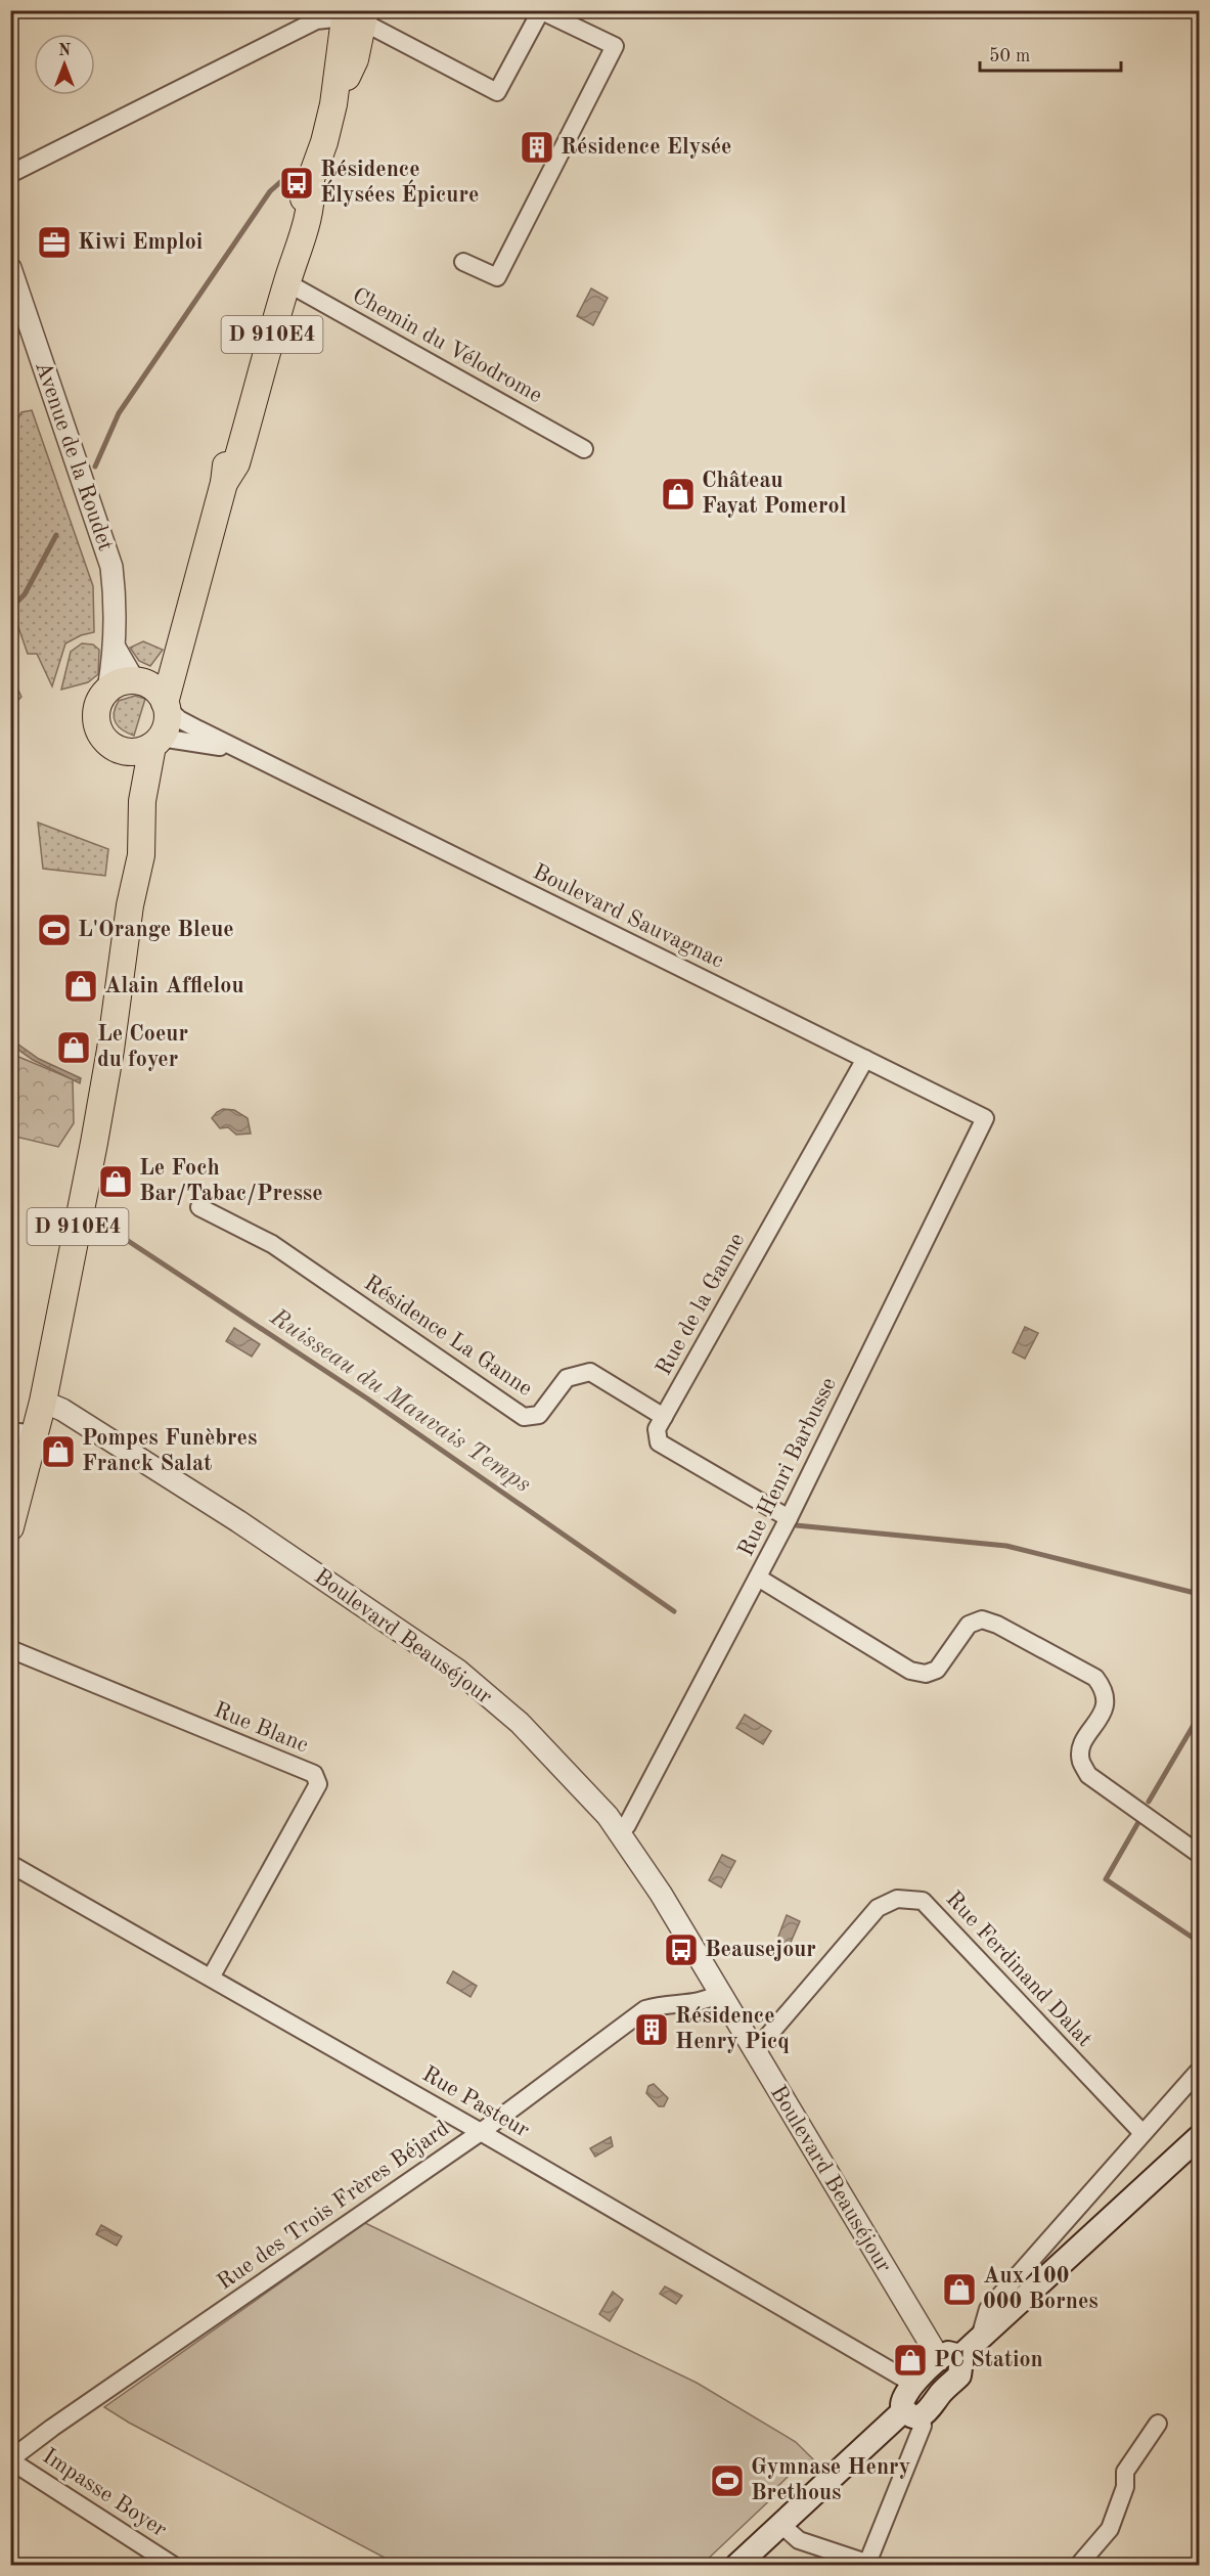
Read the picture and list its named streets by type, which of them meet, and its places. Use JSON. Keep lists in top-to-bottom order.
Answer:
{
  "streets": {
    "main road": ["D 910E4"],
    "street": [
      "Chemin du Vélodrome",
      "Avenue de la Roudet",
      "Boulevard Sauvagnac",
      "Rue de la Ganne",
      "Résidence La Ganne",
      "Rue Henri Barbusse",
      "Boulevard Beauséjour",
      "Rue Blanc",
      "Rue Ferdinand Dalat",
      "Rue Pasteur",
      "Rue des Trois Frères Béjard",
      "Impasse Boyer"
    ]
  },
  "crossings": [
    ["D 910E4", "Chemin du Vélodrome"],
    ["D 910E4", "Avenue de la Roudet"],
    ["D 910E4", "Boulevard Sauvagnac"],
    ["D 910E4", "Boulevard Beauséjour"],
    ["Avenue de la Roudet", "Boulevard Sauvagnac"],
    ["Boulevard Sauvagnac", "Rue de la Ganne"],
    ["Boulevard Sauvagnac", "Rue Henri Barbusse"],
    ["Rue de la Ganne", "Résidence La Ganne"],
    ["Rue de la Ganne", "Rue Henri Barbusse"],
    ["Rue Henri Barbusse", "Boulevard Beauséjour"],
    ["Boulevard Beauséjour", "Rue Ferdinand Dalat"],
    ["Boulevard Beauséjour", "Rue des Trois Frères Béjard"],
    ["Rue Blanc", "Rue Pasteur"],
    ["Rue Pasteur", "Rue des Trois Frères Béjard"],
    ["Rue des Trois Frères Béjard", "Impasse Boyer"]
  ],
  "water": ["Ruisseau du Mauvais Temps"],
  "places": {
    "building": ["Résidence Elysée", "Résidence Henry Picq"],
    "bus stop": ["Résidence Élysées Épicure", "Beausejour"],
    "office": ["Kiwi Emploi"],
    "shop": [
      "Château Fayat Pomerol",
      "Alain Afflelou",
      "Le Coeur du foyer",
      "Le Foch Bar/Tabac/Presse",
      "Pompes Funèbres Franck Salat",
      "Aux 100 000 Bornes",
      "PC Station"
    ],
    "sports": ["L'Orange Bleue", "Gymnase Henry Brethous"]
  },
  "scale_bar": "50 m",
  "north": "top"
}
